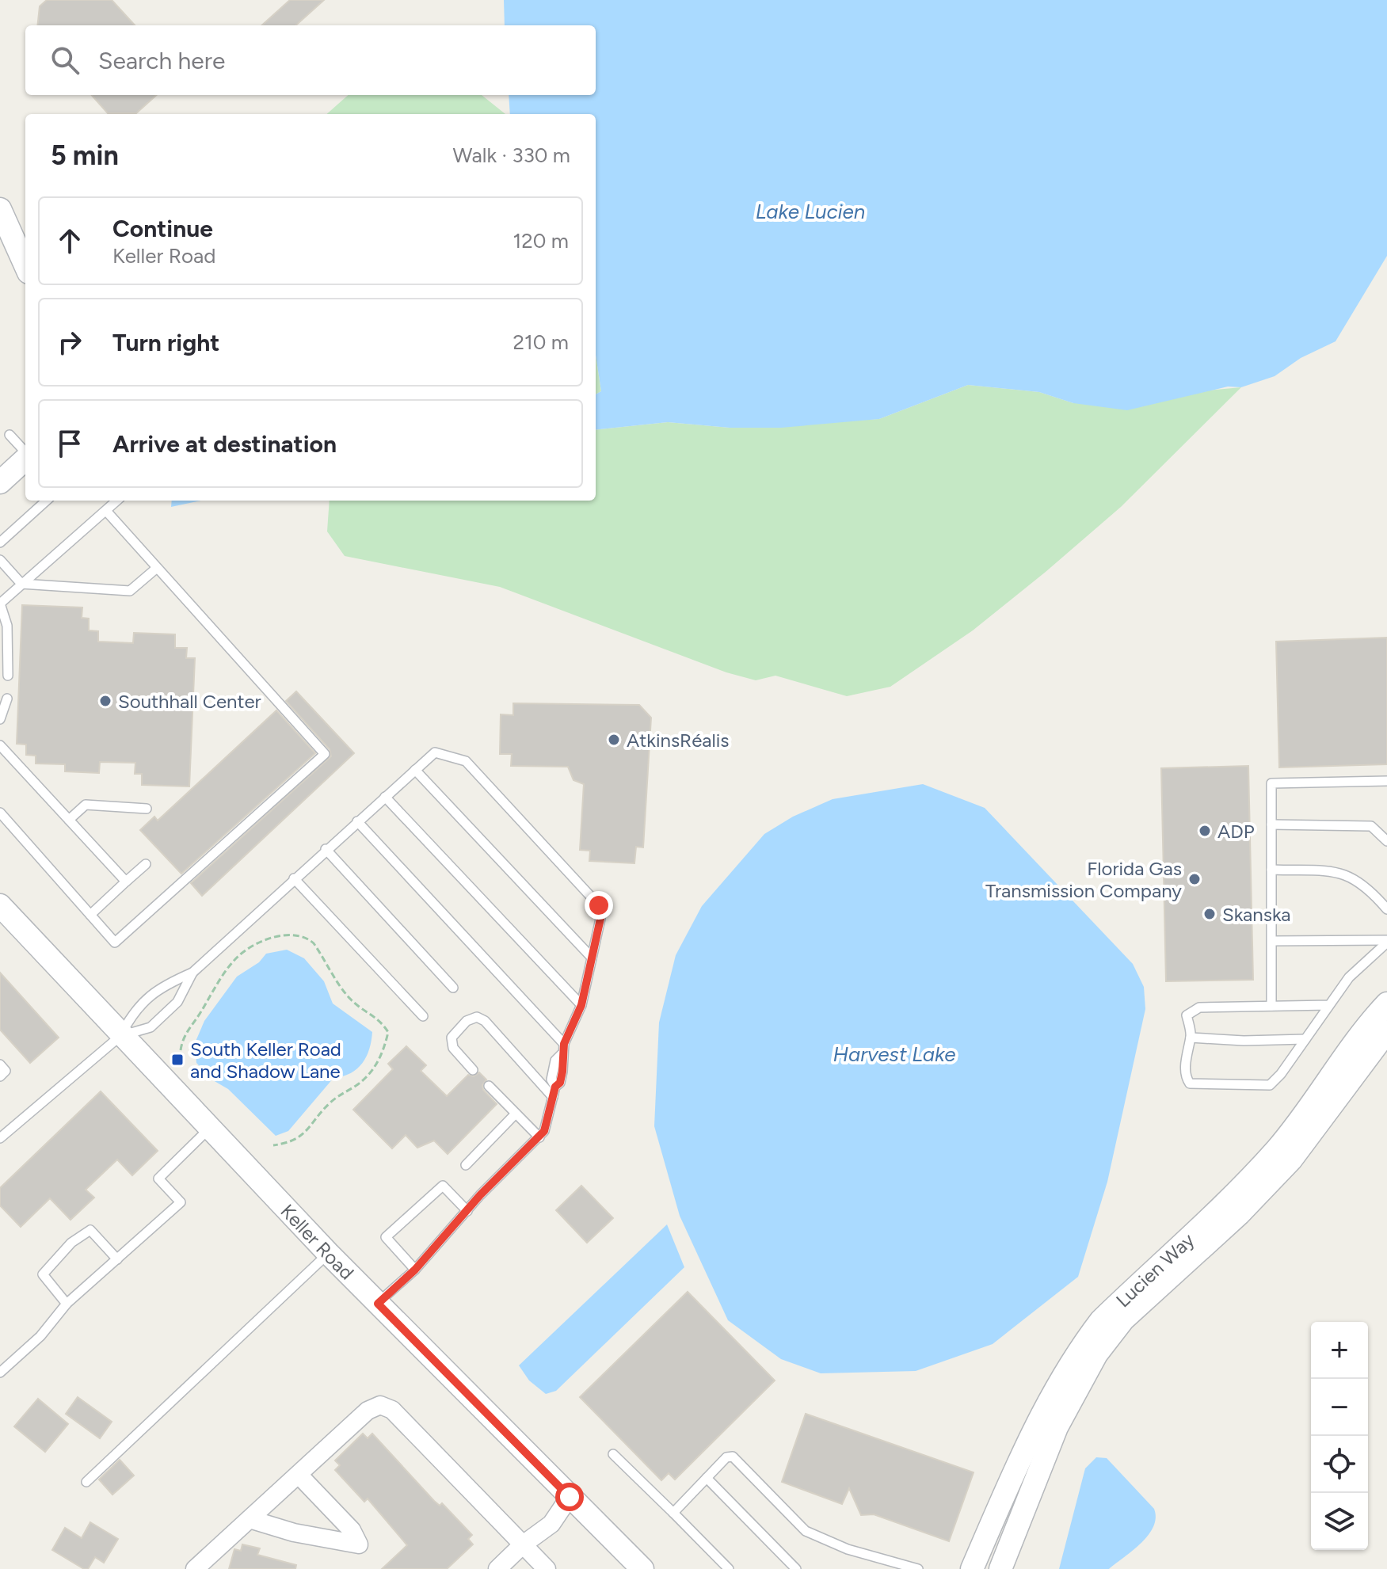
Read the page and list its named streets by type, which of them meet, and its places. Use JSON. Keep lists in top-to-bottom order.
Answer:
{
  "streets": {
    "street": ["Keller Road", "Lucien Way"]
  },
  "water": ["Lake Lucien", "Harvest Lake"],
  "places": {
    "other": [
      "Southhall Center",
      "AtkinsRéalis",
      "ADP",
      "Florida Gas Transmission Company",
      "Skanska"
    ],
    "transit": ["South Keller Road and Shadow Lane"]
  },
  "page": {
    "search": "Search here",
    "heading": ["5 min", "Walk · 330 m"],
    "list": [
      ["Continue", "Keller Road", "120 m"],
      ["Turn right", "210 m"],
      "Arrive at destination"
    ],
    "map_buttons": ["+", "−"]
  }
}
